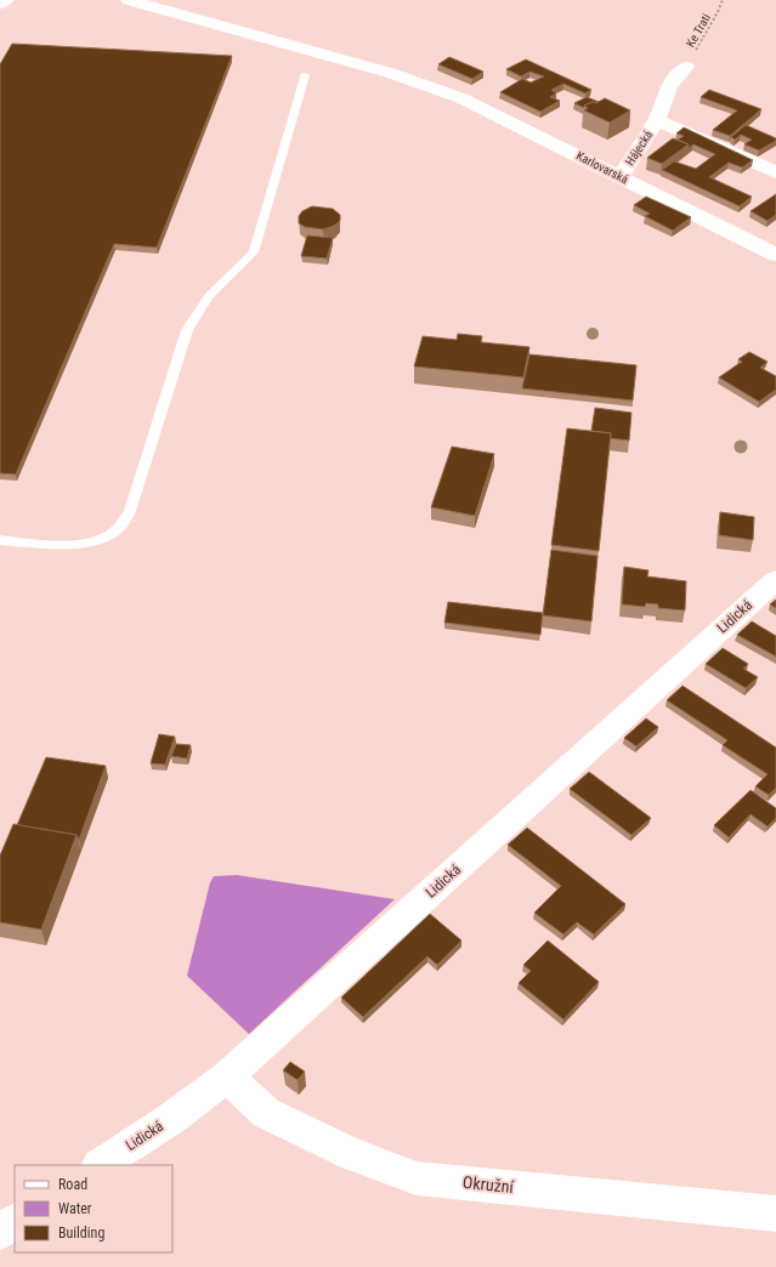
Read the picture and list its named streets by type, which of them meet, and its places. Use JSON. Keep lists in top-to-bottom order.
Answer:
{
  "streets": {
    "street": [
      "Hájecká",
      "Karlovarská",
      "Lidická",
      "Okružní"
    ],
    "path": ["Ke Trati"]
  },
  "crossings": [
    ["Ke Trati", "Hájecká"],
    ["Hájecká", "Karlovarská"],
    ["Lidická", "Okružní"]
  ],
  "legend": ["Road", "Water", "Building"]
}
